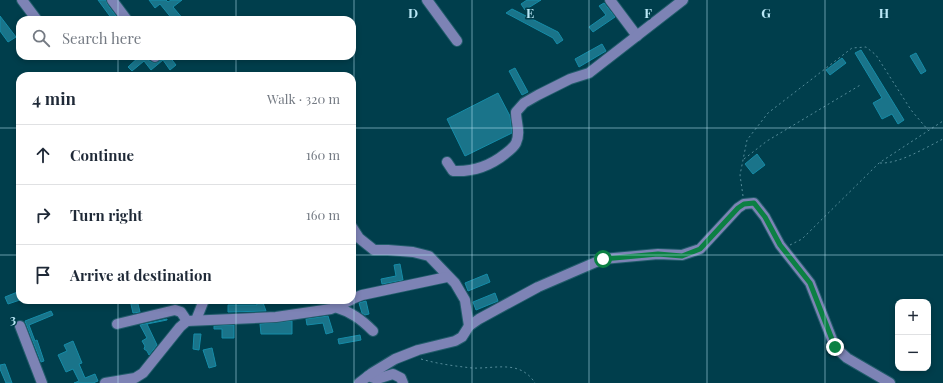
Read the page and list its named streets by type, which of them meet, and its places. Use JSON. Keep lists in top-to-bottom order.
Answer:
{
  "page": {
    "search": "Search here",
    "heading": ["4 min", "Walk · 320 m"],
    "list": [
      ["Continue", "160 m"],
      ["Turn right", "160 m"],
      "Arrive at destination"
    ],
    "map_buttons": ["+", "−"]
  },
  "grid": {
    "columns": [
      "D",
      "E",
      "F",
      "G",
      "H"
    ],
    "rows": ["3"]
  }
}
